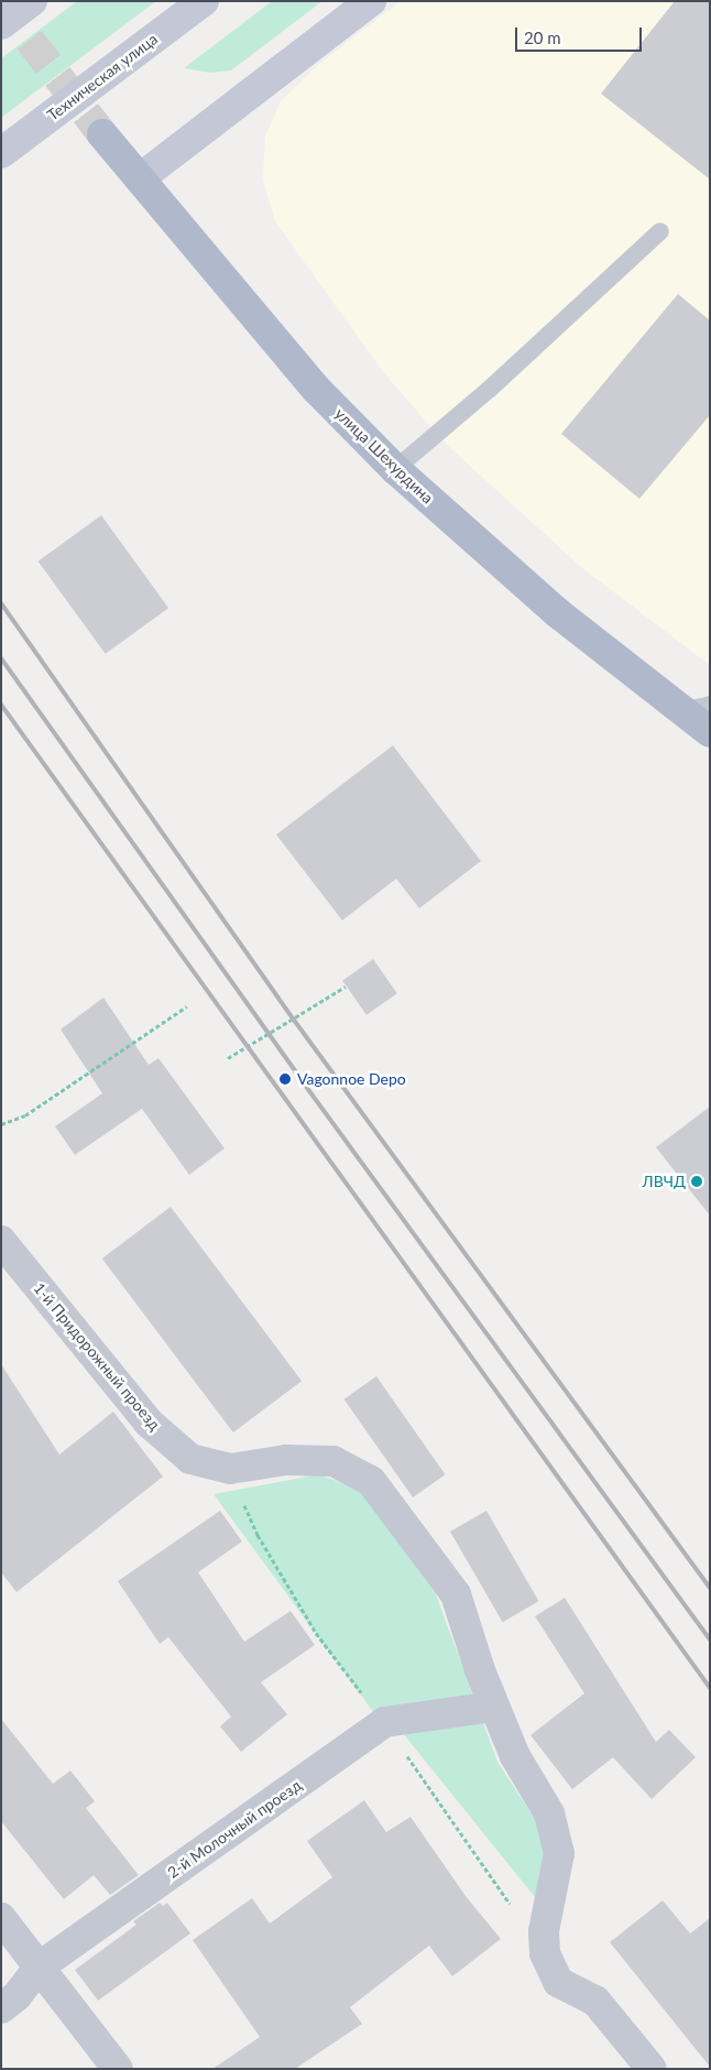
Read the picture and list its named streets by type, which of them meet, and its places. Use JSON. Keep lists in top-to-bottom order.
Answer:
{
  "streets": {
    "main road": ["Техническая улица", "улица Шехурдина"],
    "street": ["1-й Придорожный проезд", "2-й Молочный проезд"]
  },
  "crossings": [
    ["1-й Придорожный проезд", "2-й Молочный проезд"]
  ],
  "places": ["Vagonnoe Depo", "ЛВЧД"],
  "scale_bar": "20 m"
}
